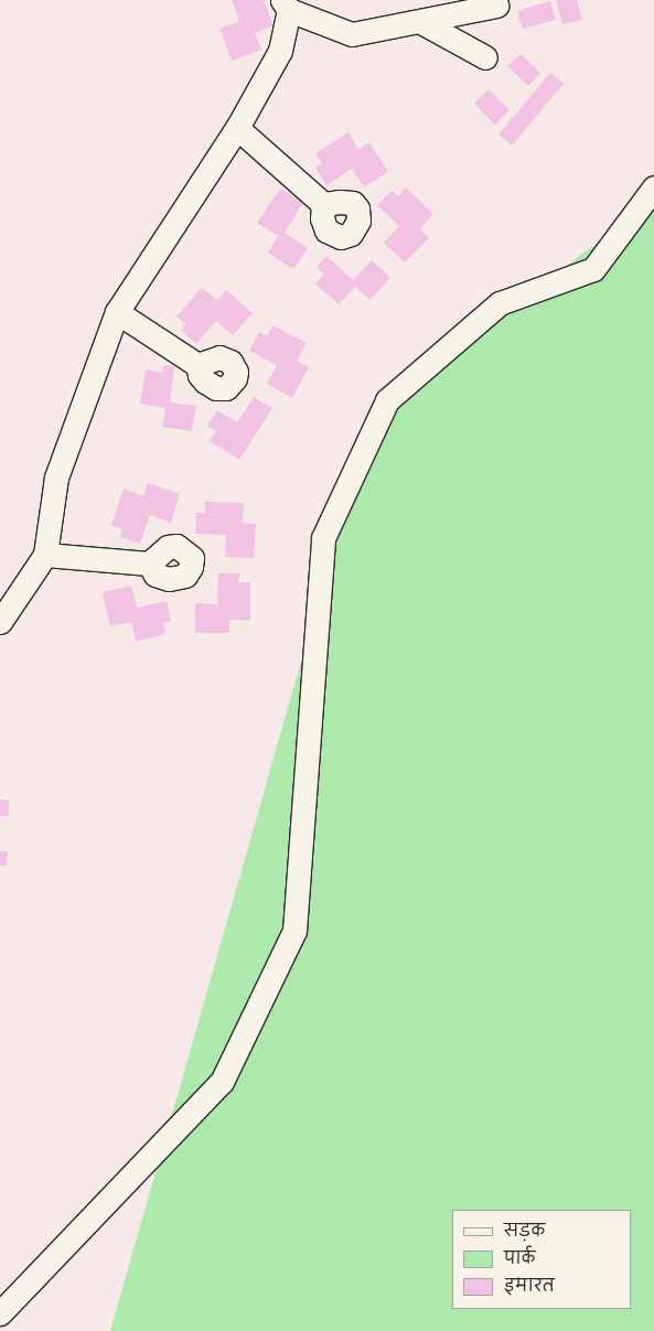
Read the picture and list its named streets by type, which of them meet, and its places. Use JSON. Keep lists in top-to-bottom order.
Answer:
{
  "legend": ["सड़क", "पार्क", "इमारत"]
}
